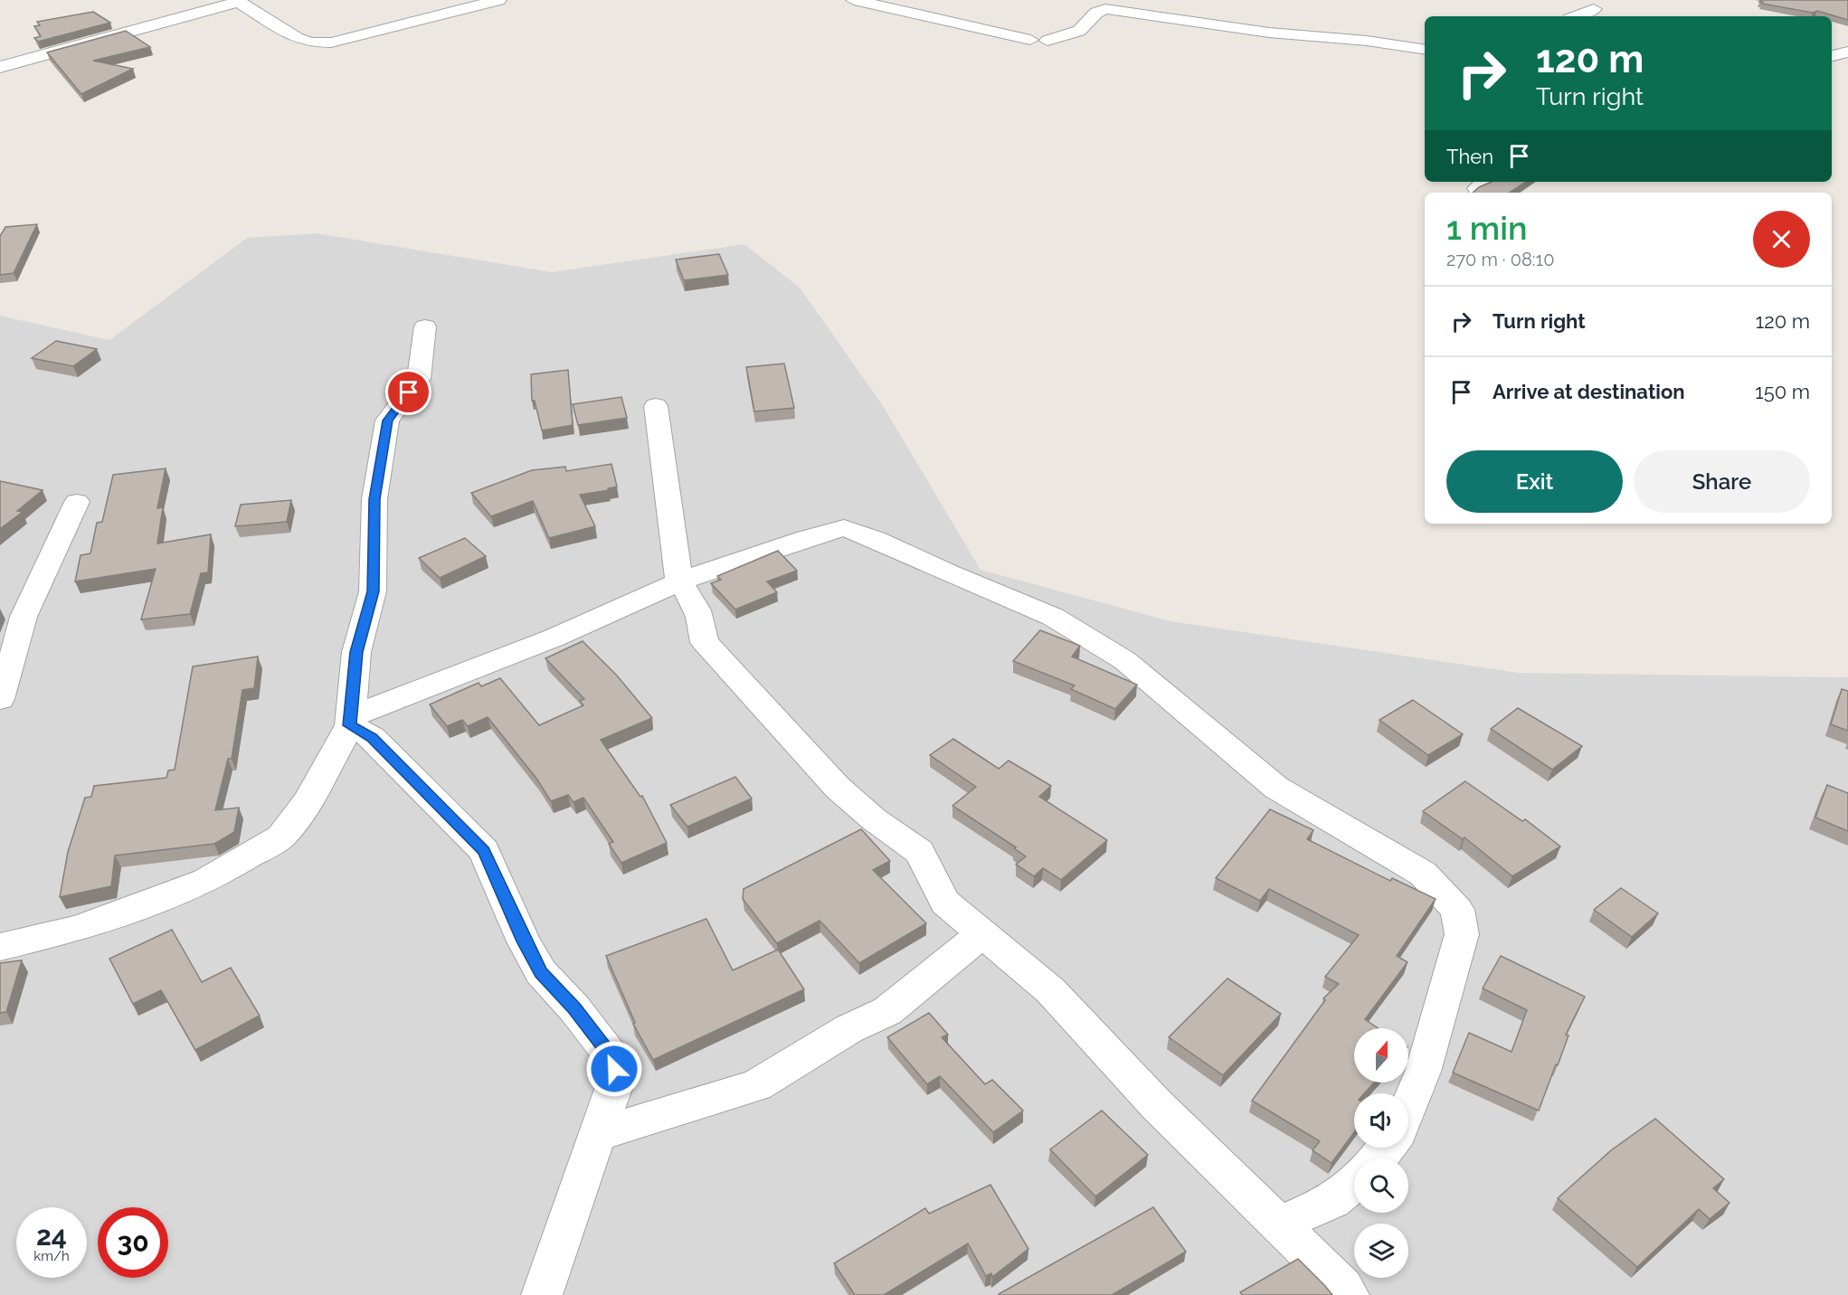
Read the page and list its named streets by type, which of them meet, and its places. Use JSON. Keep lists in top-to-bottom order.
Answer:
{
  "north": "top",
  "page": {
    "turn": ["120 m", "Turn right"],
    "then": "Then",
    "heading": ["1 min", "270 m · 08:10"],
    "list": [
      {
        "name": "Turn right",
        "value": "120 m"
      },
      {
        "name": "Arrive at destination",
        "value": "150 m"
      }
    ],
    "buttons": ["Exit", "Share"],
    "speed": "24 km/h",
    "limit": "30"
  }
}
